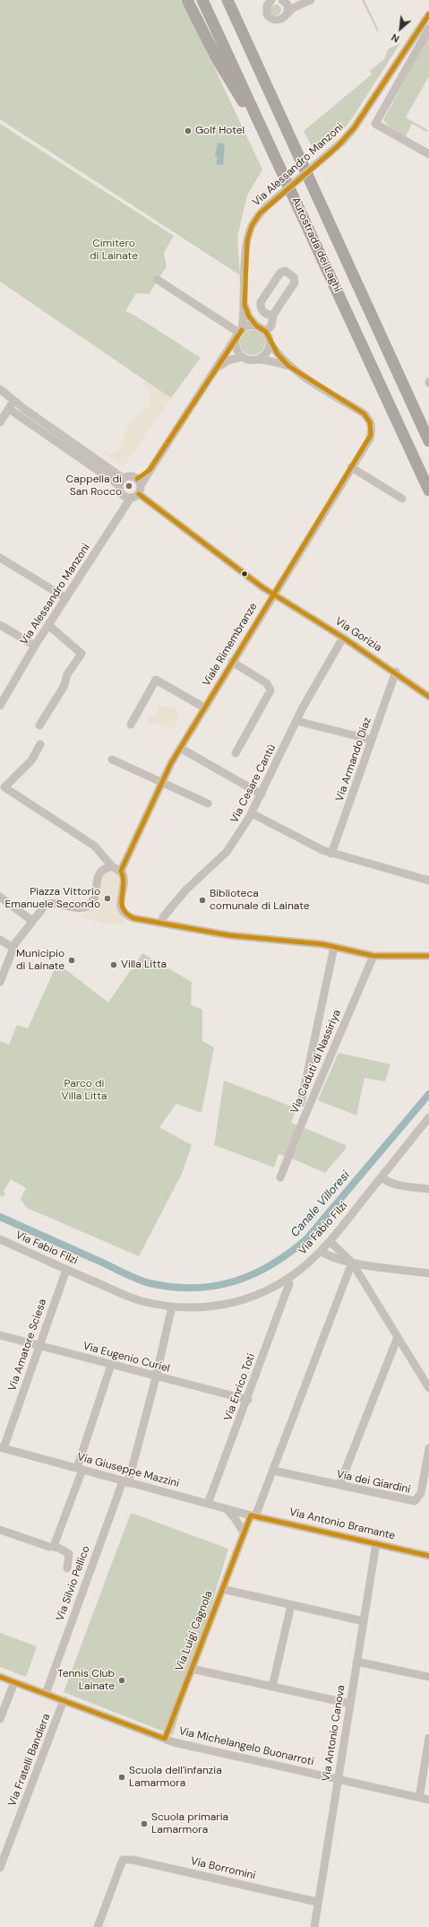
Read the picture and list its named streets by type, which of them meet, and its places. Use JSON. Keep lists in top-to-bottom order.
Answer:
{
  "streets": {
    "highway": ["Autostrada dei Laghi"],
    "street": [
      "Via Alessandro Manzoni",
      "Via Gorizia",
      "Viale Rimembranze",
      "Via Armando Diaz",
      "Via Cesare Cantù",
      "Via Caduti di Nassiriya",
      "Via Fabio Filzi",
      "Via Amatore Sciesa",
      "Via Eugenio Curiel",
      "Via Enrico Toti",
      "Via Giuseppe Mazzini",
      "Via dei Giardini",
      "Via Antonio Bramante",
      "Via Silvio Pellico",
      "Via Luigi Cagnola",
      "Via Antonio Canova",
      "Via Michelangelo Buonarroti",
      "Via Fratelli Bandiera",
      "Via Borromini"
    ]
  },
  "crossings": [
    ["Via Alessandro Manzoni", "Via Gorizia"],
    ["Via Gorizia", "Viale Rimembranze"],
    ["Via Gorizia", "Via Armando Diaz"],
    ["Via Gorizia", "Via Cesare Cantù"],
    ["Via Fabio Filzi", "Via Amatore Sciesa"],
    ["Via Fabio Filzi", "Via Enrico Toti"],
    ["Via Fabio Filzi", "Via Silvio Pellico"],
    ["Via Amatore Sciesa", "Via Eugenio Curiel"],
    ["Via Amatore Sciesa", "Via Giuseppe Mazzini"],
    ["Via Eugenio Curiel", "Via Enrico Toti"],
    ["Via Eugenio Curiel", "Via Silvio Pellico"],
    ["Via Enrico Toti", "Via Giuseppe Mazzini"],
    ["Via Giuseppe Mazzini", "Via Antonio Bramante"],
    ["Via Giuseppe Mazzini", "Via Silvio Pellico"],
    ["Via Giuseppe Mazzini", "Via Luigi Cagnola"],
    ["Via dei Giardini", "Via Luigi Cagnola"],
    ["Via Antonio Bramante", "Via Luigi Cagnola"],
    ["Via Antonio Bramante", "Via Antonio Canova"],
    ["Via Silvio Pellico", "Via Michelangelo Buonarroti"],
    ["Via Luigi Cagnola", "Via Michelangelo Buonarroti"],
    ["Via Antonio Canova", "Via Michelangelo Buonarroti"],
    ["Via Antonio Canova", "Via Borromini"],
    ["Via Michelangelo Buonarroti", "Via Fratelli Bandiera"]
  ],
  "water": ["Canale Villoresi"],
  "parks": ["Cimitero di Lainate", "Parco di Villa Litta"],
  "places": [
    "Golf Hotel",
    "Cappella di San Rocco",
    "Piazza Vittorio Emanuele Secondo",
    "Biblioteca comunale di Lainate",
    "Municipio di Lainate",
    "Villa Litta",
    "Tennis Club Lainate",
    "Scuola dell'infanzia Lamarmora",
    "Scuola primaria Lamarmora"
  ],
  "north": "bottom left"
}
